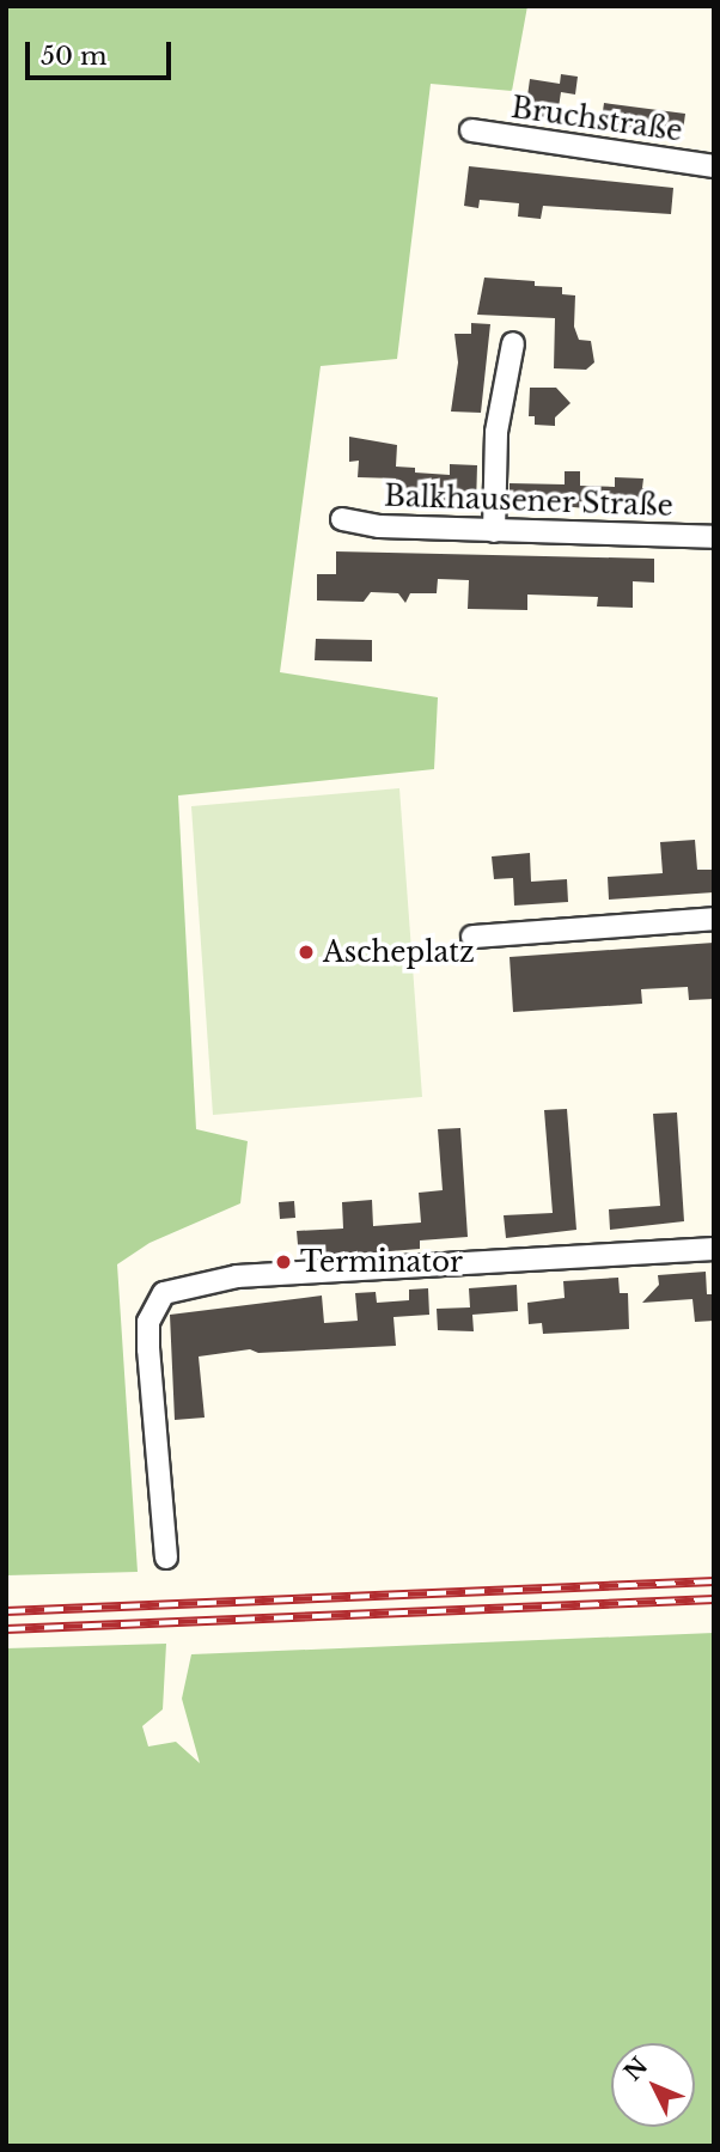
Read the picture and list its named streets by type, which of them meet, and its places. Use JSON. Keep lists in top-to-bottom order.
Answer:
{
  "streets": {
    "street": ["Bruchstraße", "Balkhausener Straße"]
  },
  "places": ["Ascheplatz", "Terminator"],
  "scale_bar": "50 m",
  "north": "top left"
}
